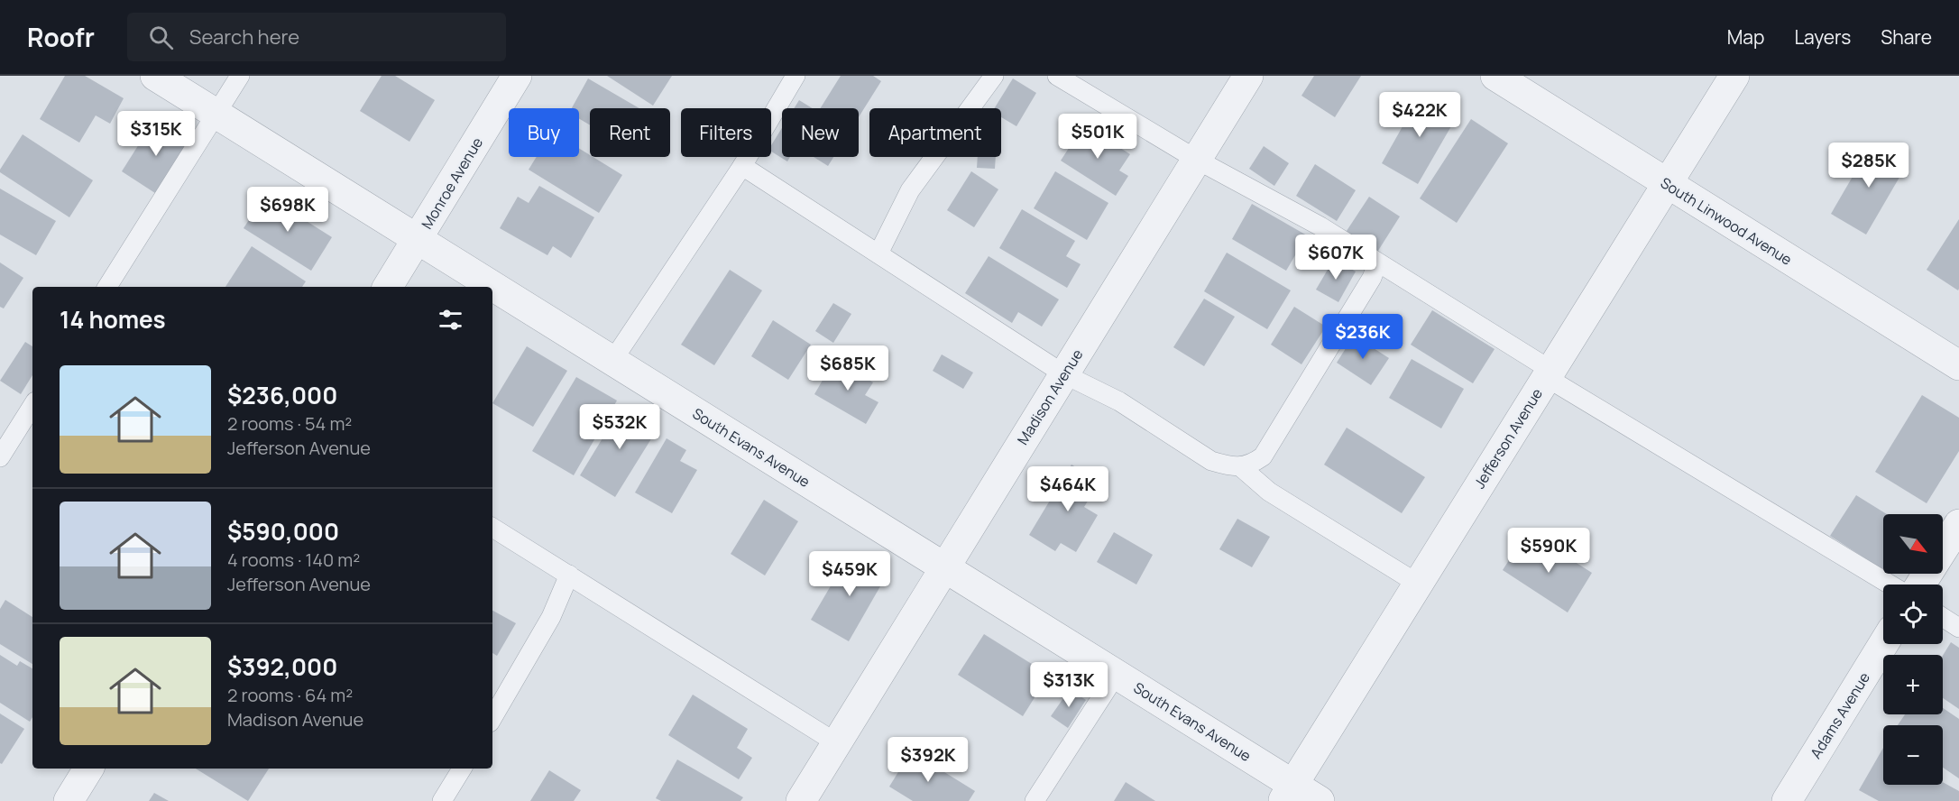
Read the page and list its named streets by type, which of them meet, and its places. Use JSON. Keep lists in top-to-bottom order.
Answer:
{
  "streets": {
    "street": [
      "Monroe Avenue",
      "South Linwood Avenue",
      "Madison Avenue",
      "Jefferson Avenue",
      "South Evans Avenue",
      "Adams Avenue"
    ]
  },
  "crossings": [
    ["Monroe Avenue", "South Evans Avenue"],
    ["South Linwood Avenue", "Jefferson Avenue"],
    ["Madison Avenue", "South Evans Avenue"],
    ["Jefferson Avenue", "South Evans Avenue"]
  ],
  "north": "bottom right",
  "page": {
    "header": "Roofr",
    "search": "Search here",
    "nav": ["Map", "Layers", "Share"],
    "price": [
      "$422K",
      "$315K",
      "$501K",
      "$285K",
      "$698K",
      "$607K",
      "$236K",
      "$685K",
      "$532K",
      "$464K",
      "$590K",
      "$459K",
      "$313K",
      "$392K"
    ],
    "chip": [
      "Buy",
      "Rent",
      "Filters",
      "New",
      "Apartment"
    ],
    "heading": "14 homes",
    "list": [
      {
        "name": "$236,000",
        "note": "2 rooms · 54 m² · Jefferson Avenue"
      },
      {
        "name": "$590,000",
        "note": "4 rooms · 140 m² · Jefferson Avenue"
      },
      {
        "name": "$392,000",
        "note": "2 rooms · 64 m² · Madison Avenue"
      }
    ],
    "map_buttons": ["+", "−"]
  }
}
